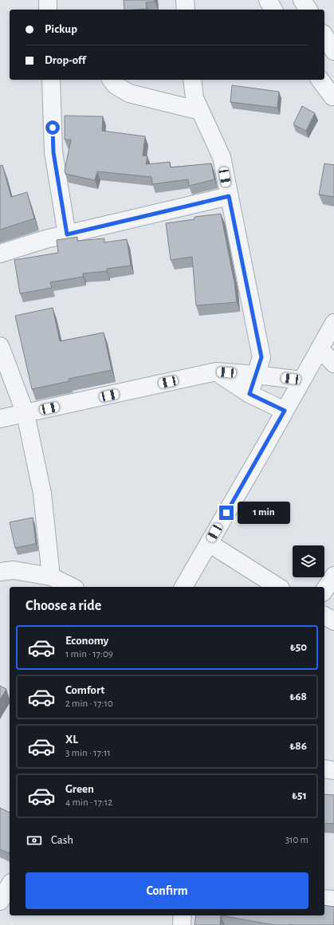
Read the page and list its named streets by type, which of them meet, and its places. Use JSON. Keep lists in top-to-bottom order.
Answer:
{
  "page": {
    "banner": ["Pickup", "Drop-off"],
    "bubble": "1 min",
    "heading": "Choose a ride",
    "list": [
      {
        "name": "Economy",
        "note": "1 min · 17:09",
        "value": "₺50"
      },
      {
        "name": "Comfort",
        "note": "2 min · 17:10",
        "value": "₺68"
      },
      {
        "name": "XL",
        "note": "3 min · 17:11",
        "value": "₺86"
      },
      {
        "name": "Green",
        "note": "4 min · 17:12",
        "value": "₺51"
      }
    ],
    "pay": ["Cash", "310 m"],
    "buttons": "Confirm"
  }
}
